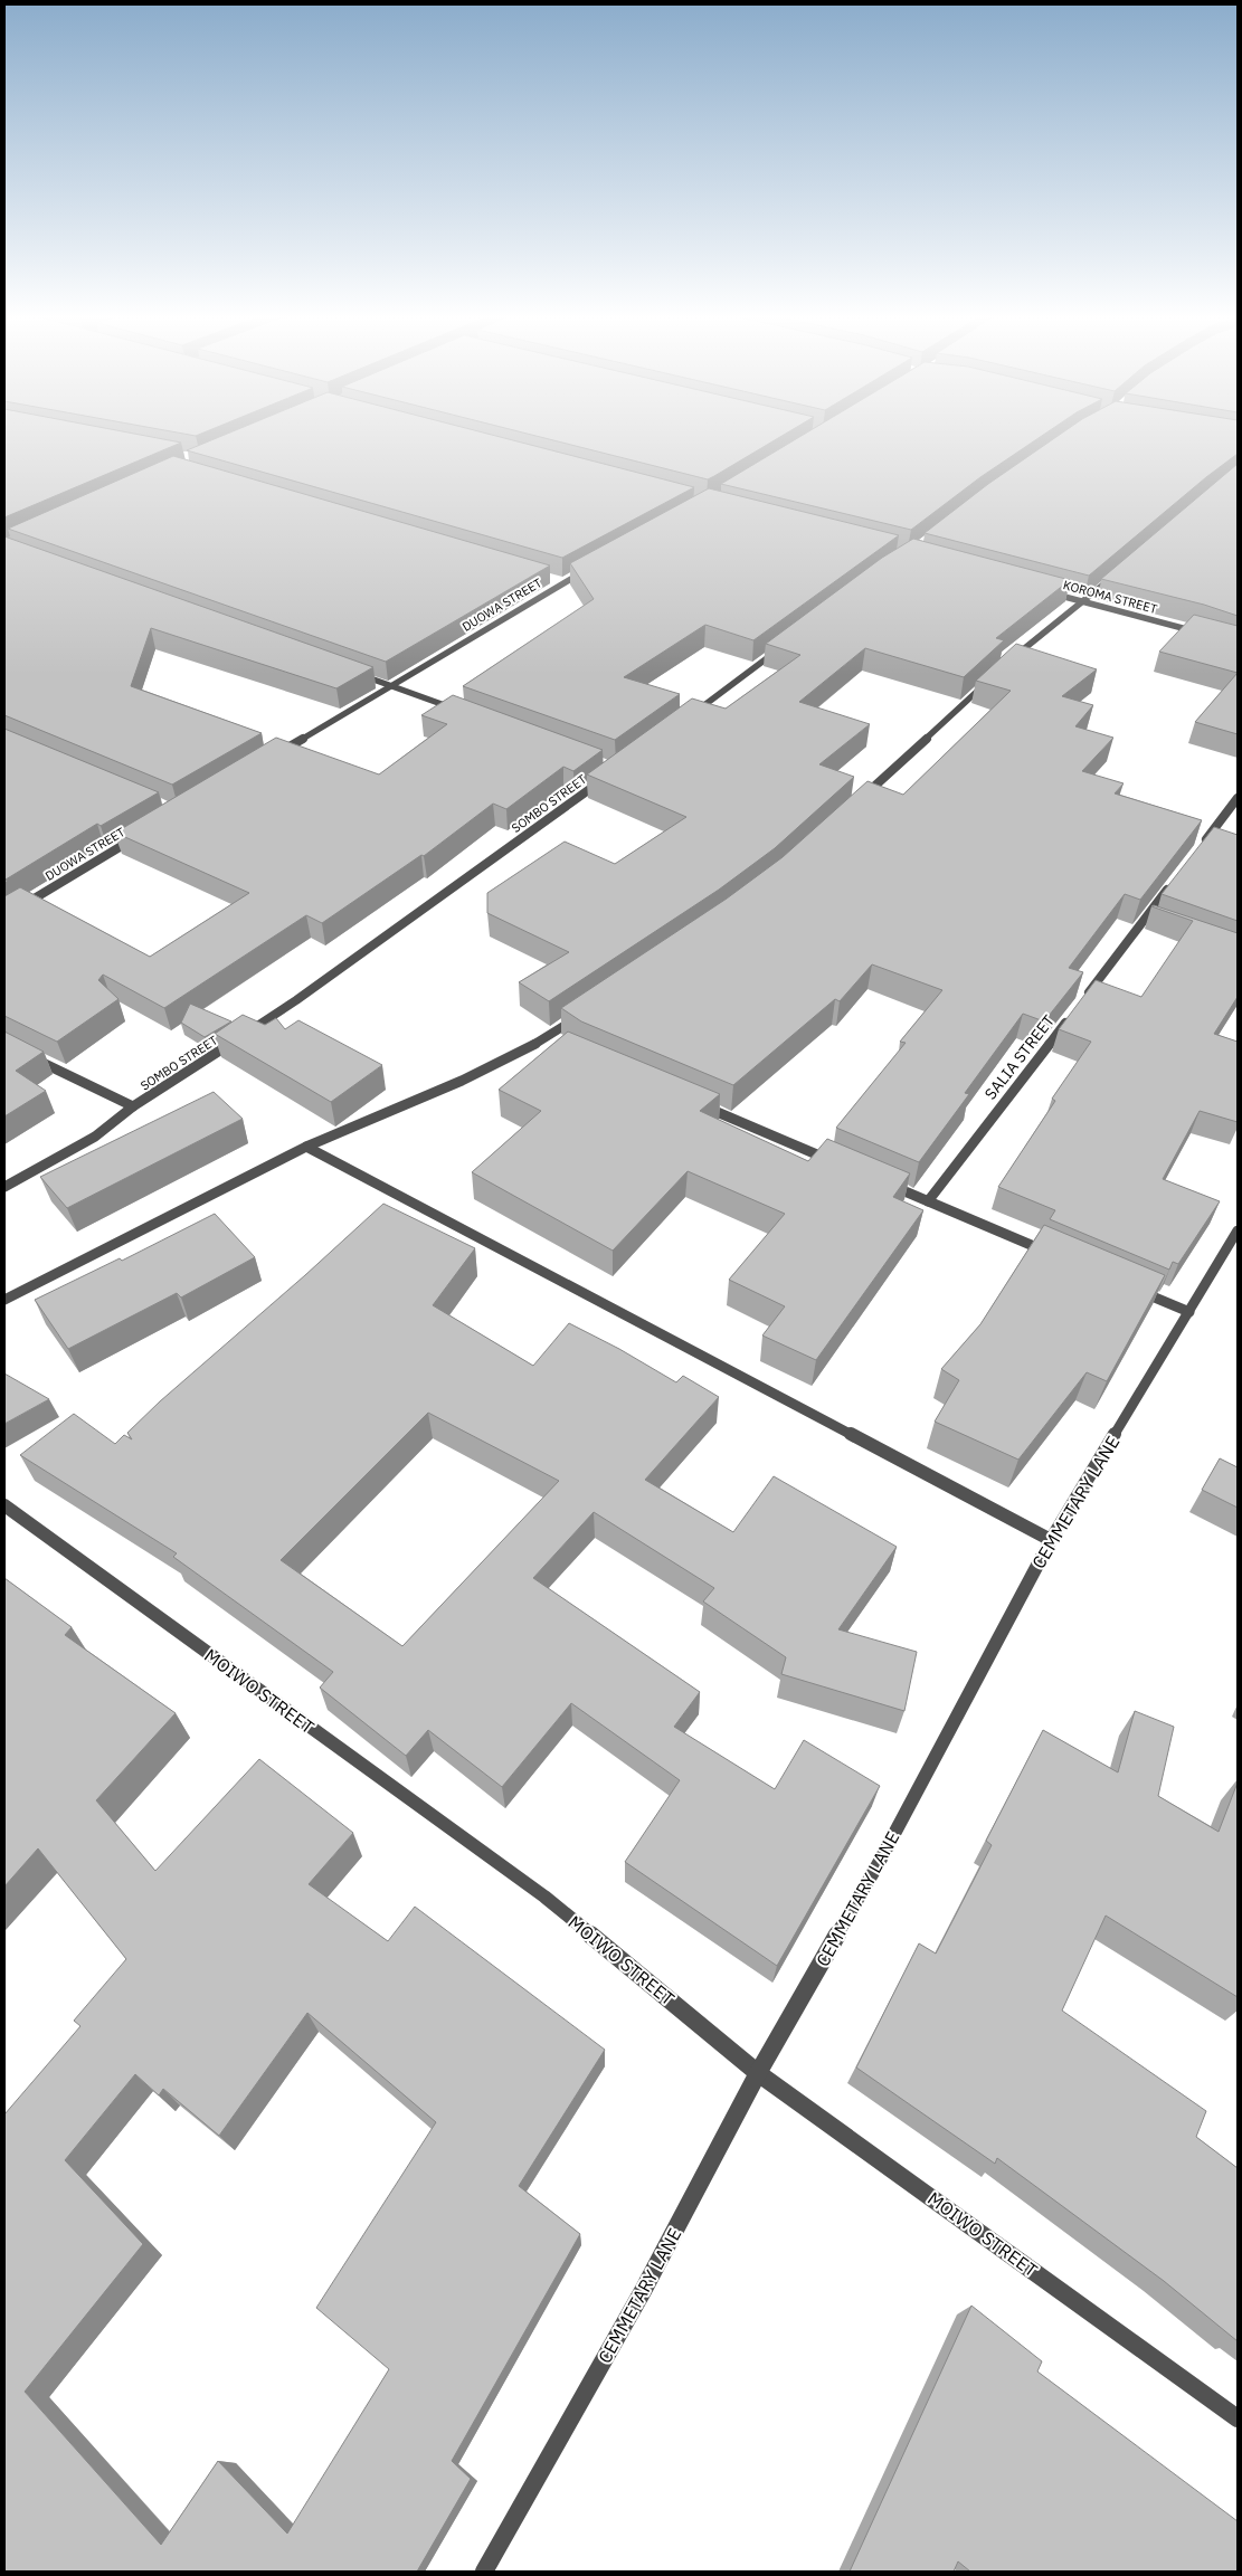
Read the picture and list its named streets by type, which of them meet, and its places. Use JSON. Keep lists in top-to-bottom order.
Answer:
{
  "streets": {
    "street": [
      "KOROMA STREET",
      "DUOWA STREET",
      "SOMBO STREET",
      "SALIA STREET",
      "CEMMETARY LANE",
      "MOIWO STREET"
    ]
  },
  "crossings": [
    ["CEMMETARY LANE", "MOIWO STREET"]
  ]
}
